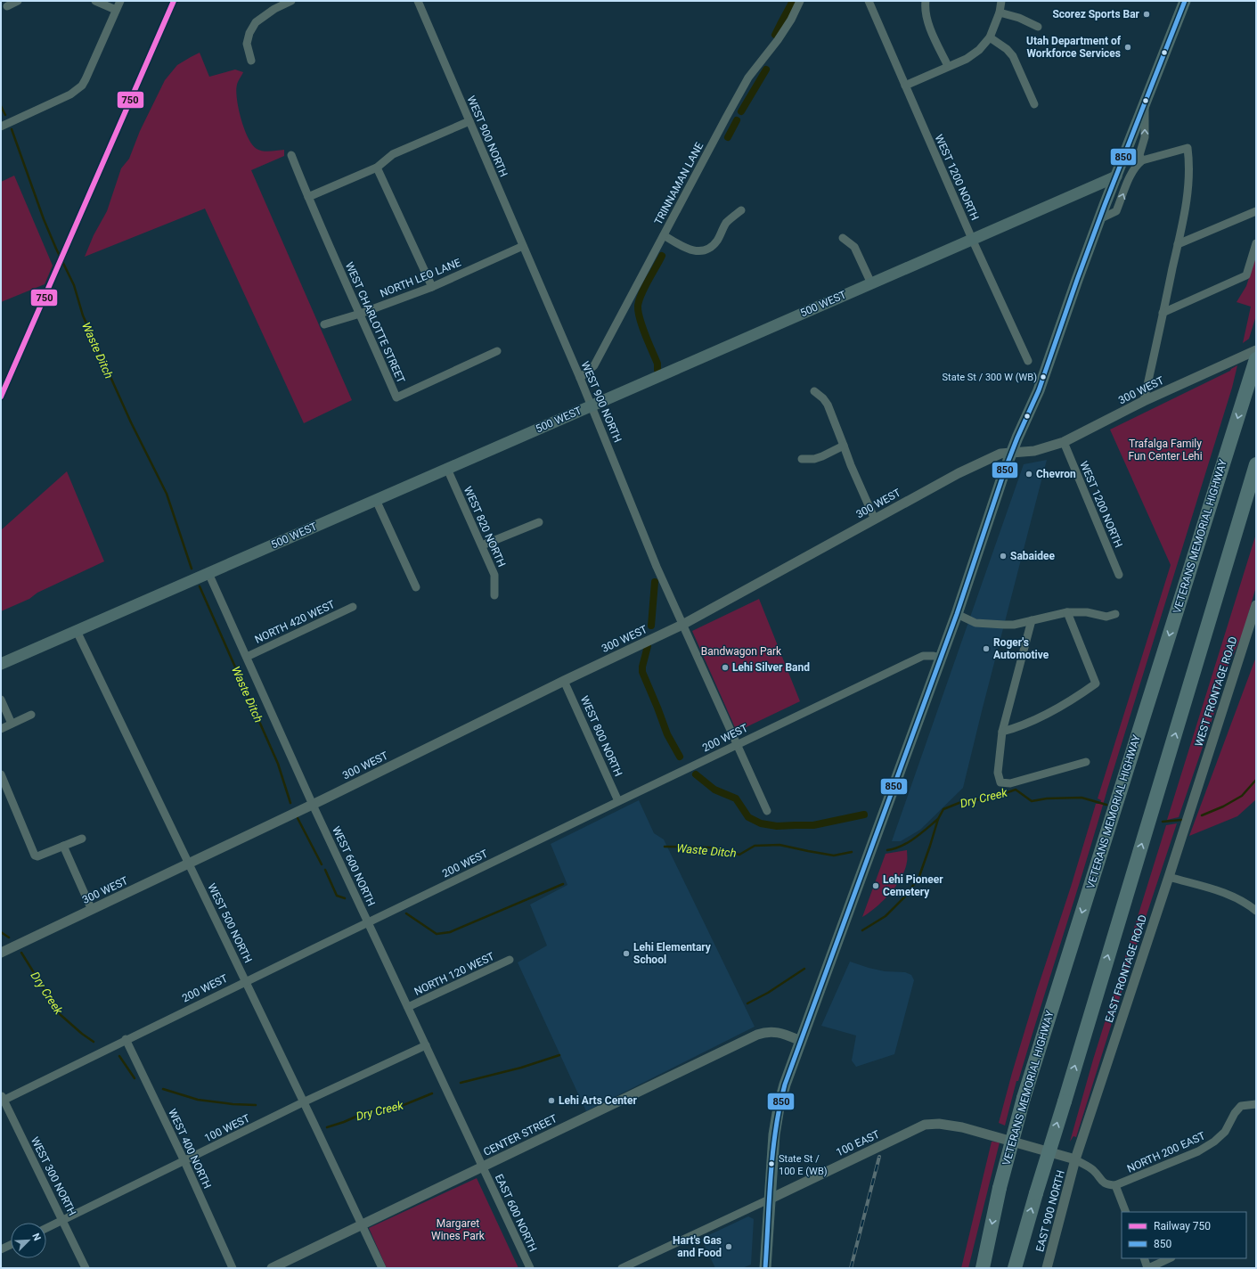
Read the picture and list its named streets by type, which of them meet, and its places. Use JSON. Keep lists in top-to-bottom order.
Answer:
{
  "streets": {
    "highway": ["VETERANS MEMORIAL HIGHWAY"],
    "main road": ["500 WEST"],
    "street": [
      "WEST 900 NORTH",
      "WEST 1200 NORTH",
      "TRINNAMAN LANE",
      "NORTH LEO LANE",
      "WEST CHARLOTTE STREET",
      "300 WEST",
      "WEST 820 NORTH",
      "NORTH 420 WEST",
      "WEST FRONTAGE ROAD",
      "WEST 800 NORTH",
      "200 WEST",
      "WEST 600 NORTH",
      "WEST 500 NORTH",
      "EAST FRONTAGE ROAD",
      "NORTH 120 WEST",
      "100 WEST",
      "CENTER STREET",
      "100 EAST",
      "WEST 400 NORTH",
      "NORTH 200 EAST",
      "WEST 300 NORTH",
      "EAST 900 NORTH",
      "EAST 600 NORTH"
    ]
  },
  "crossings": [
    ["WEST 900 NORTH", "TRINNAMAN LANE"],
    ["WEST 900 NORTH", "NORTH LEO LANE"],
    ["WEST 900 NORTH", "500 WEST"],
    ["WEST 900 NORTH", "300 WEST"],
    ["WEST 900 NORTH", "200 WEST"],
    ["WEST 1200 NORTH", "500 WEST"],
    ["WEST 1200 NORTH", "300 WEST"],
    ["NORTH LEO LANE", "WEST CHARLOTTE STREET"],
    ["500 WEST", "WEST 820 NORTH"],
    ["500 WEST", "WEST 600 NORTH"],
    ["500 WEST", "WEST 500 NORTH"],
    ["300 WEST", "WEST 800 NORTH"],
    ["300 WEST", "WEST 600 NORTH"],
    ["300 WEST", "WEST 500 NORTH"],
    ["NORTH 420 WEST", "WEST 600 NORTH"],
    ["WEST FRONTAGE ROAD", "EAST FRONTAGE ROAD"],
    ["WEST 800 NORTH", "200 WEST"],
    ["200 WEST", "WEST 600 NORTH"],
    ["200 WEST", "WEST 500 NORTH"],
    ["200 WEST", "WEST 400 NORTH"],
    ["200 WEST", "WEST 300 NORTH"],
    ["WEST 600 NORTH", "NORTH 120 WEST"],
    ["WEST 600 NORTH", "100 WEST"],
    ["WEST 600 NORTH", "CENTER STREET"],
    ["WEST 600 NORTH", "EAST 600 NORTH"],
    ["WEST 500 NORTH", "100 WEST"],
    ["WEST 500 NORTH", "CENTER STREET"],
    ["EAST FRONTAGE ROAD", "100 EAST"],
    ["EAST FRONTAGE ROAD", "EAST 900 NORTH"],
    ["100 WEST", "WEST 400 NORTH"],
    ["100 WEST", "WEST 300 NORTH"],
    ["CENTER STREET", "EAST 600 NORTH"],
    ["100 EAST", "EAST 900 NORTH"]
  ],
  "water": ["Waste Ditch", "Dry Creek"],
  "parks": ["Trafalga Family Fun Center Lehi", "Bandwagon Park", "Margaret Wines Park"],
  "places": [
    "Scorez Sports Bar",
    "Utah Department of Workforce Services",
    "State St / 300 W (WB)",
    "Chevron",
    "Sabaidee",
    "Roger's Automotive",
    "Lehi Silver Band",
    "Lehi Pioneer Cemetery",
    "Lehi Elementary School",
    "Lehi Arts Center",
    "State St / 100 E (WB)",
    "Hart's Gas and Food"
  ],
  "lines": ["rail line 750", "transit line 850"],
  "legend": ["Railway 750", "850"],
  "north": "top right"
}
